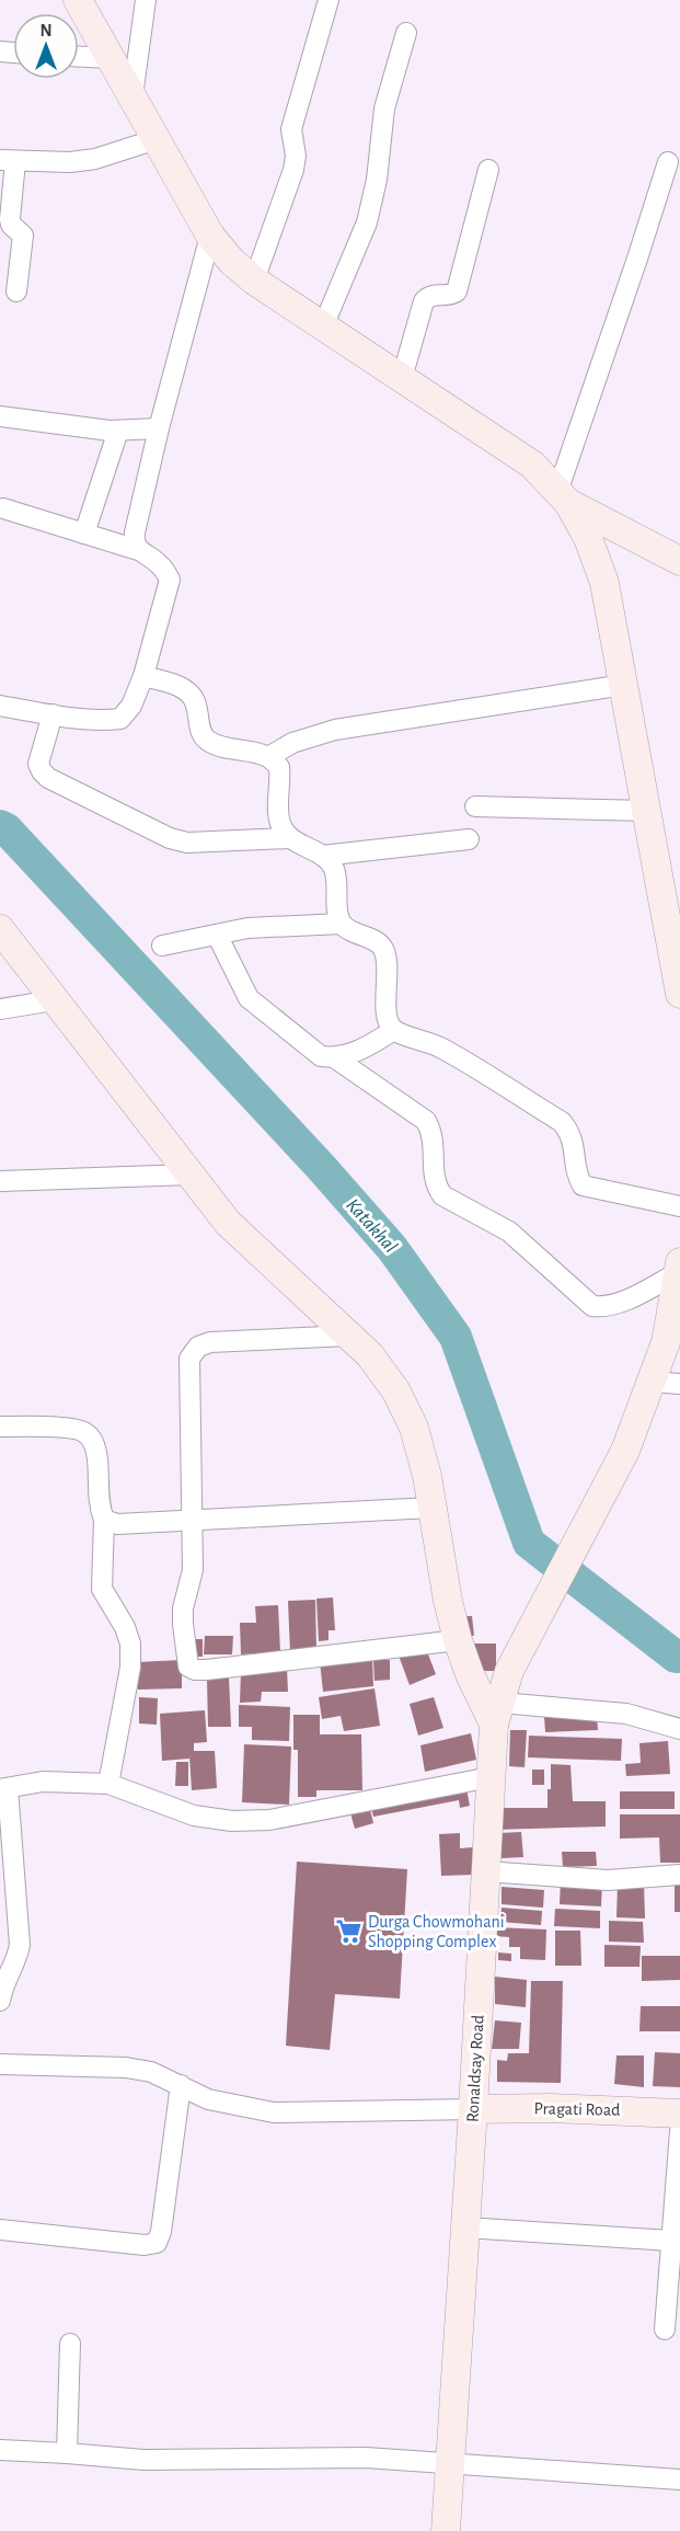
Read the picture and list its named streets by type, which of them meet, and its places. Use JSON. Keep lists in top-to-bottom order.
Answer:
{
  "streets": {
    "street": ["Ronaldsay Road", "Pragati Road"]
  },
  "crossings": [
    ["Ronaldsay Road", "Pragati Road"]
  ],
  "water": ["Katakhal"],
  "places": {
    "supermarket": ["Durga Chowmohani Shopping Complex"]
  },
  "north": "top"
}
